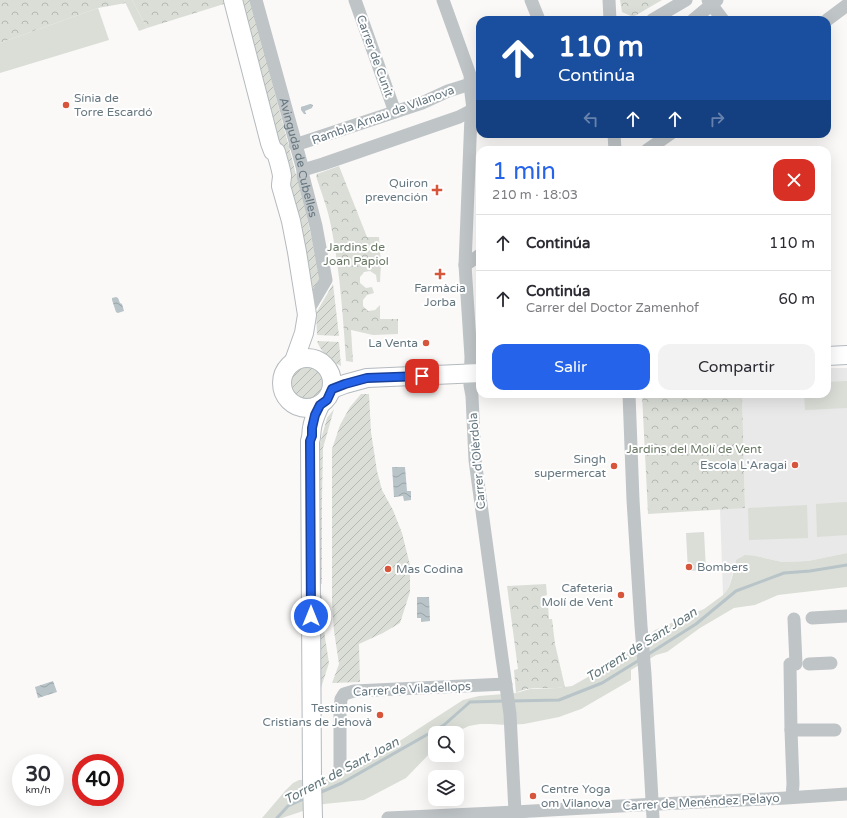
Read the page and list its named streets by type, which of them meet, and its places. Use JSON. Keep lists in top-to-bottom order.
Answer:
{
  "streets": {
    "street": [
      "Carrer de Cunit",
      "Rambla Arnau de Vilanova",
      "Avinguda de Cubelles",
      "Carrer d'Olèrdola",
      "Carrer de Viladellops",
      "Carrer de Menéndez Pelayo"
    ]
  },
  "crossings": [
    ["Carrer de Cunit", "Rambla Arnau de Vilanova"],
    ["Rambla Arnau de Vilanova", "Avinguda de Cubelles"],
    ["Carrer d'Olèrdola", "Carrer de Viladellops"],
    ["Carrer d'Olèrdola", "Carrer de Menéndez Pelayo"]
  ],
  "water": ["Torrent de Sant Joan"],
  "parks": ["Jardins de Joan Papiol", "Jardins del Molí de Vent"],
  "places": {
    "other": [
      "Sínia de Torre Escardó",
      "La Venta",
      "Escola L'Aragai",
      "Singh supermercat",
      "Bombers",
      "Mas Codina",
      "Cafeteria Molí de Vent",
      "Testimonis Cristians de Jehovà",
      "Centre Yoga om Vilanova"
    ],
    "health": ["Quiron prevención", "Farmàcia Jorba"]
  },
  "page": {
    "turn": ["110 m", "Continúa"],
    "heading": ["1 min", "210 m · 18:03"],
    "list": [
      {
        "name": "Continúa",
        "value": "110 m"
      },
      {
        "name": "Continúa",
        "note": "Carrer del Doctor Zamenhof",
        "value": "60 m"
      }
    ],
    "buttons": ["Salir", "Compartir"],
    "speed": "30 km/h",
    "limit": "40"
  }
}
